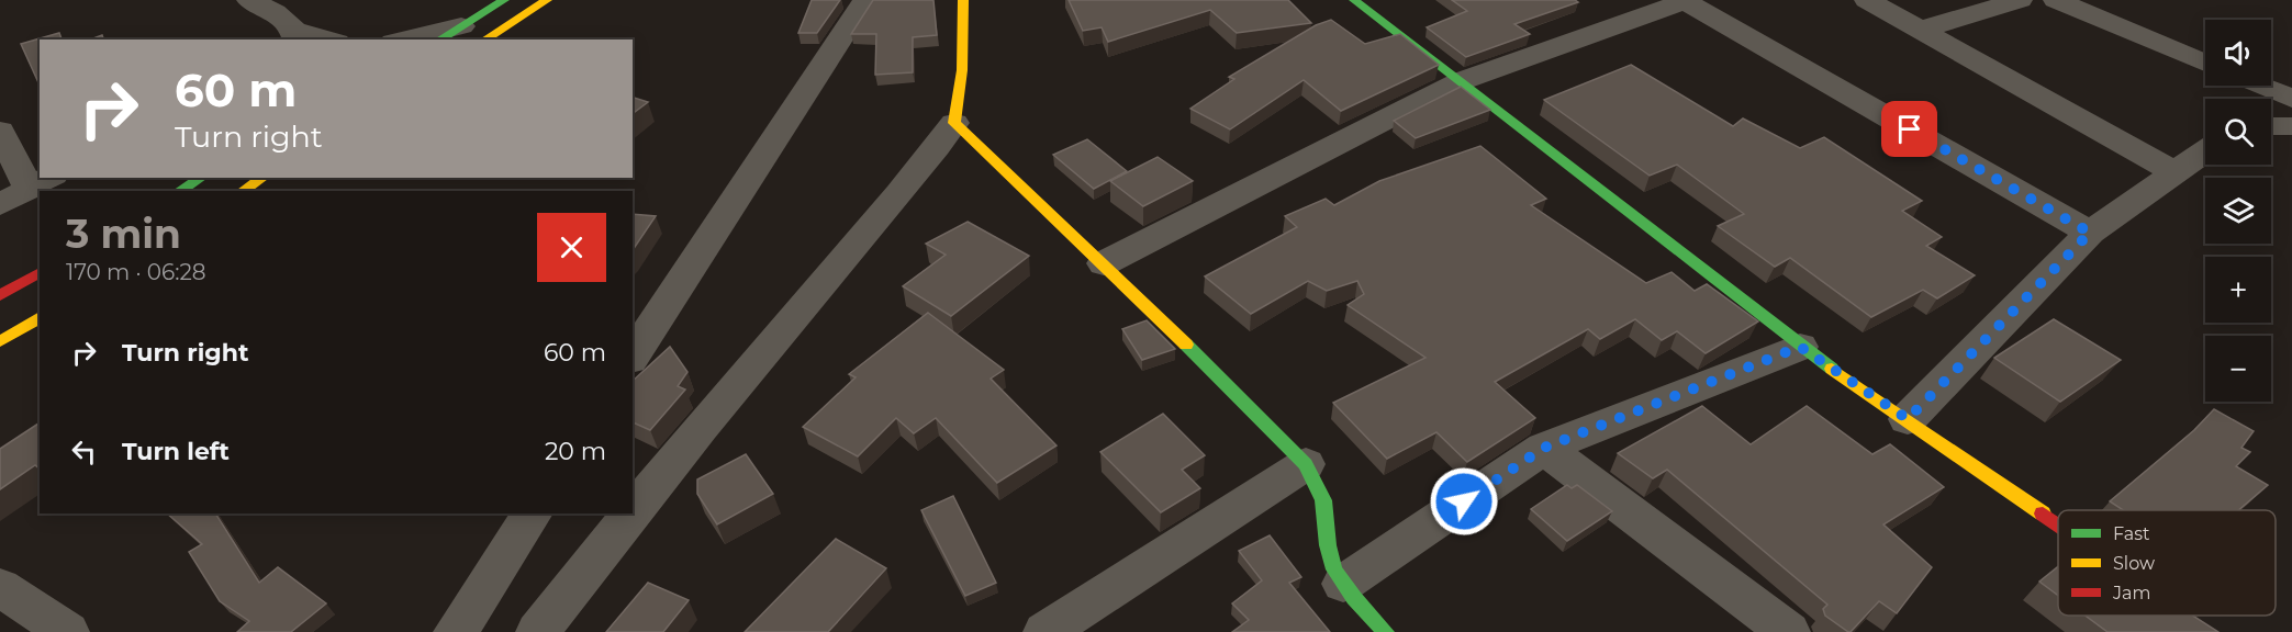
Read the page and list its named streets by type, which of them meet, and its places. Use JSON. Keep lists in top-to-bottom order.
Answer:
{
  "legend": ["Fast", "Slow", "Jam"],
  "page": {
    "map_buttons": ["+", "−"],
    "turn": ["60 m", "Turn right"],
    "heading": ["3 min", "170 m · 06:28"],
    "list": [
      {
        "name": "Turn right",
        "value": "60 m"
      },
      {
        "name": "Turn left",
        "value": "20 m"
      }
    ]
  }
}
